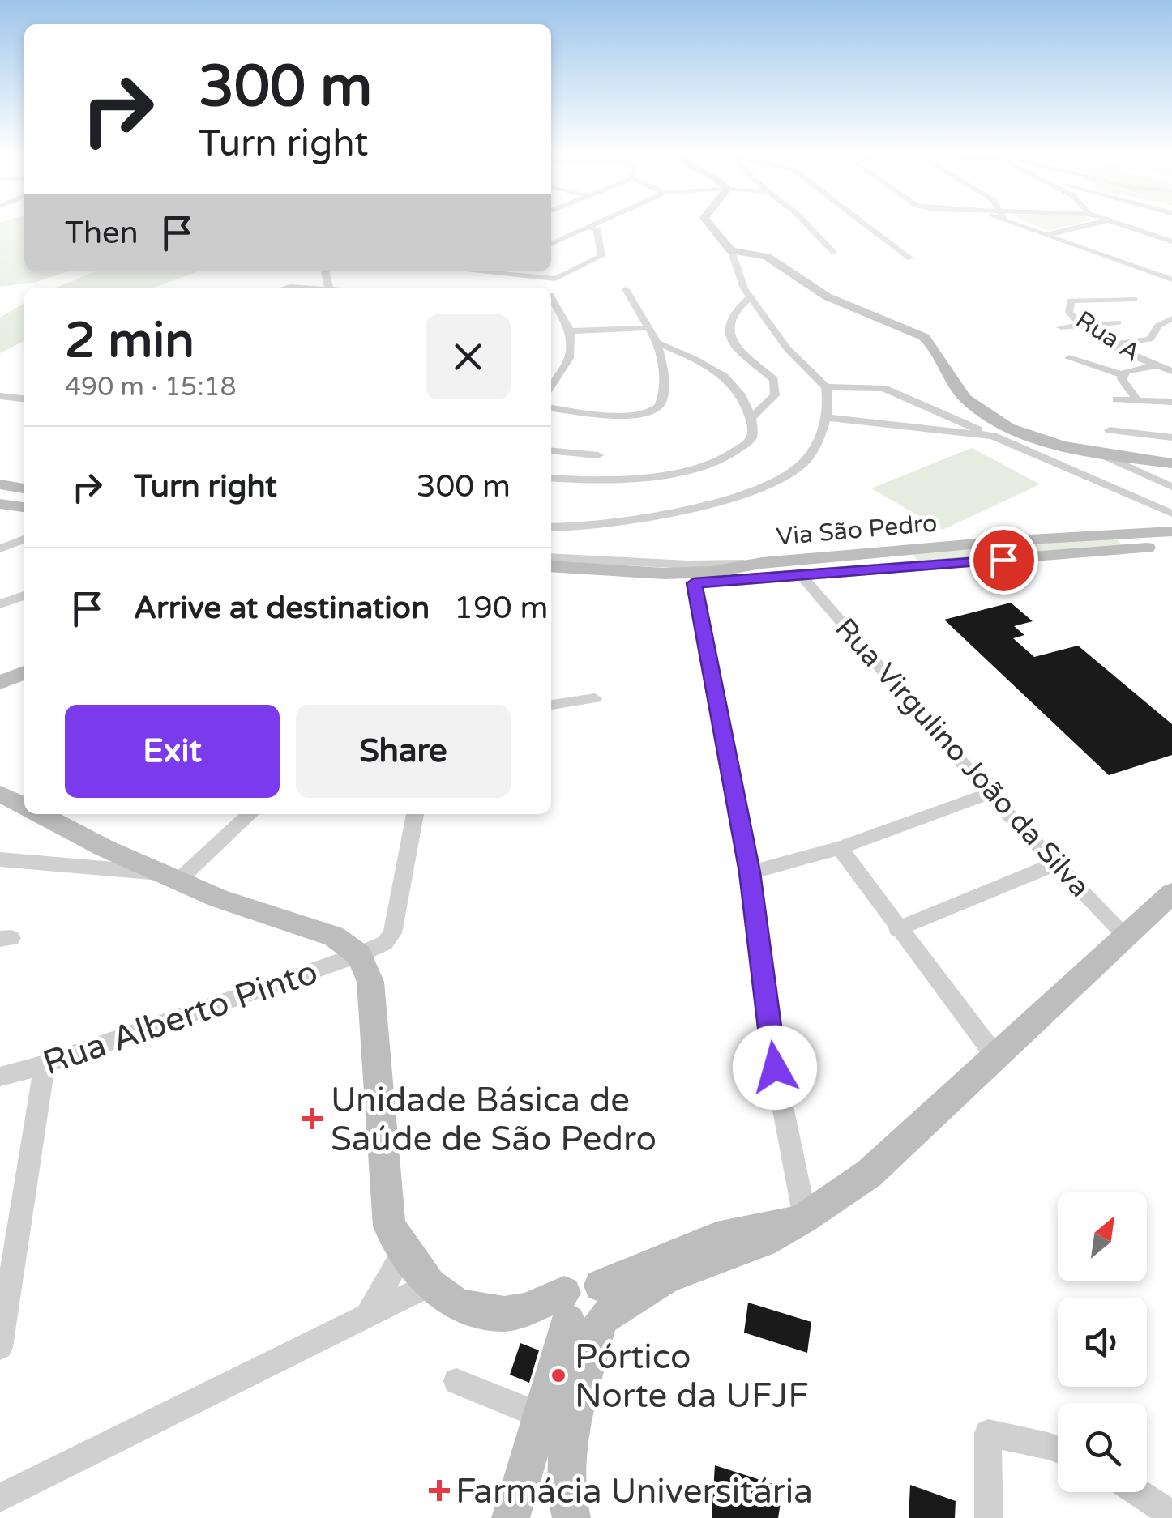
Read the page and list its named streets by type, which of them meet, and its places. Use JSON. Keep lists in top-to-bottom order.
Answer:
{
  "streets": {
    "main road": ["Via São Pedro"],
    "street": ["Rua A", "Rua Virgulino João da Silva", "Rua Alberto Pinto"]
  },
  "places": {
    "health": ["Unidade Básica de Saúde de São Pedro", "Farmácia Universitária"],
    "other": ["Pórtico Norte da UFJF"]
  },
  "north": "top right",
  "page": {
    "turn": ["300 m", "Turn right"],
    "then": "Then",
    "heading": ["2 min", "490 m · 15:18"],
    "list": [
      {
        "name": "Turn right",
        "value": "300 m"
      },
      {
        "name": "Arrive at destination",
        "value": "190 m"
      }
    ],
    "buttons": ["Exit", "Share"]
  }
}
